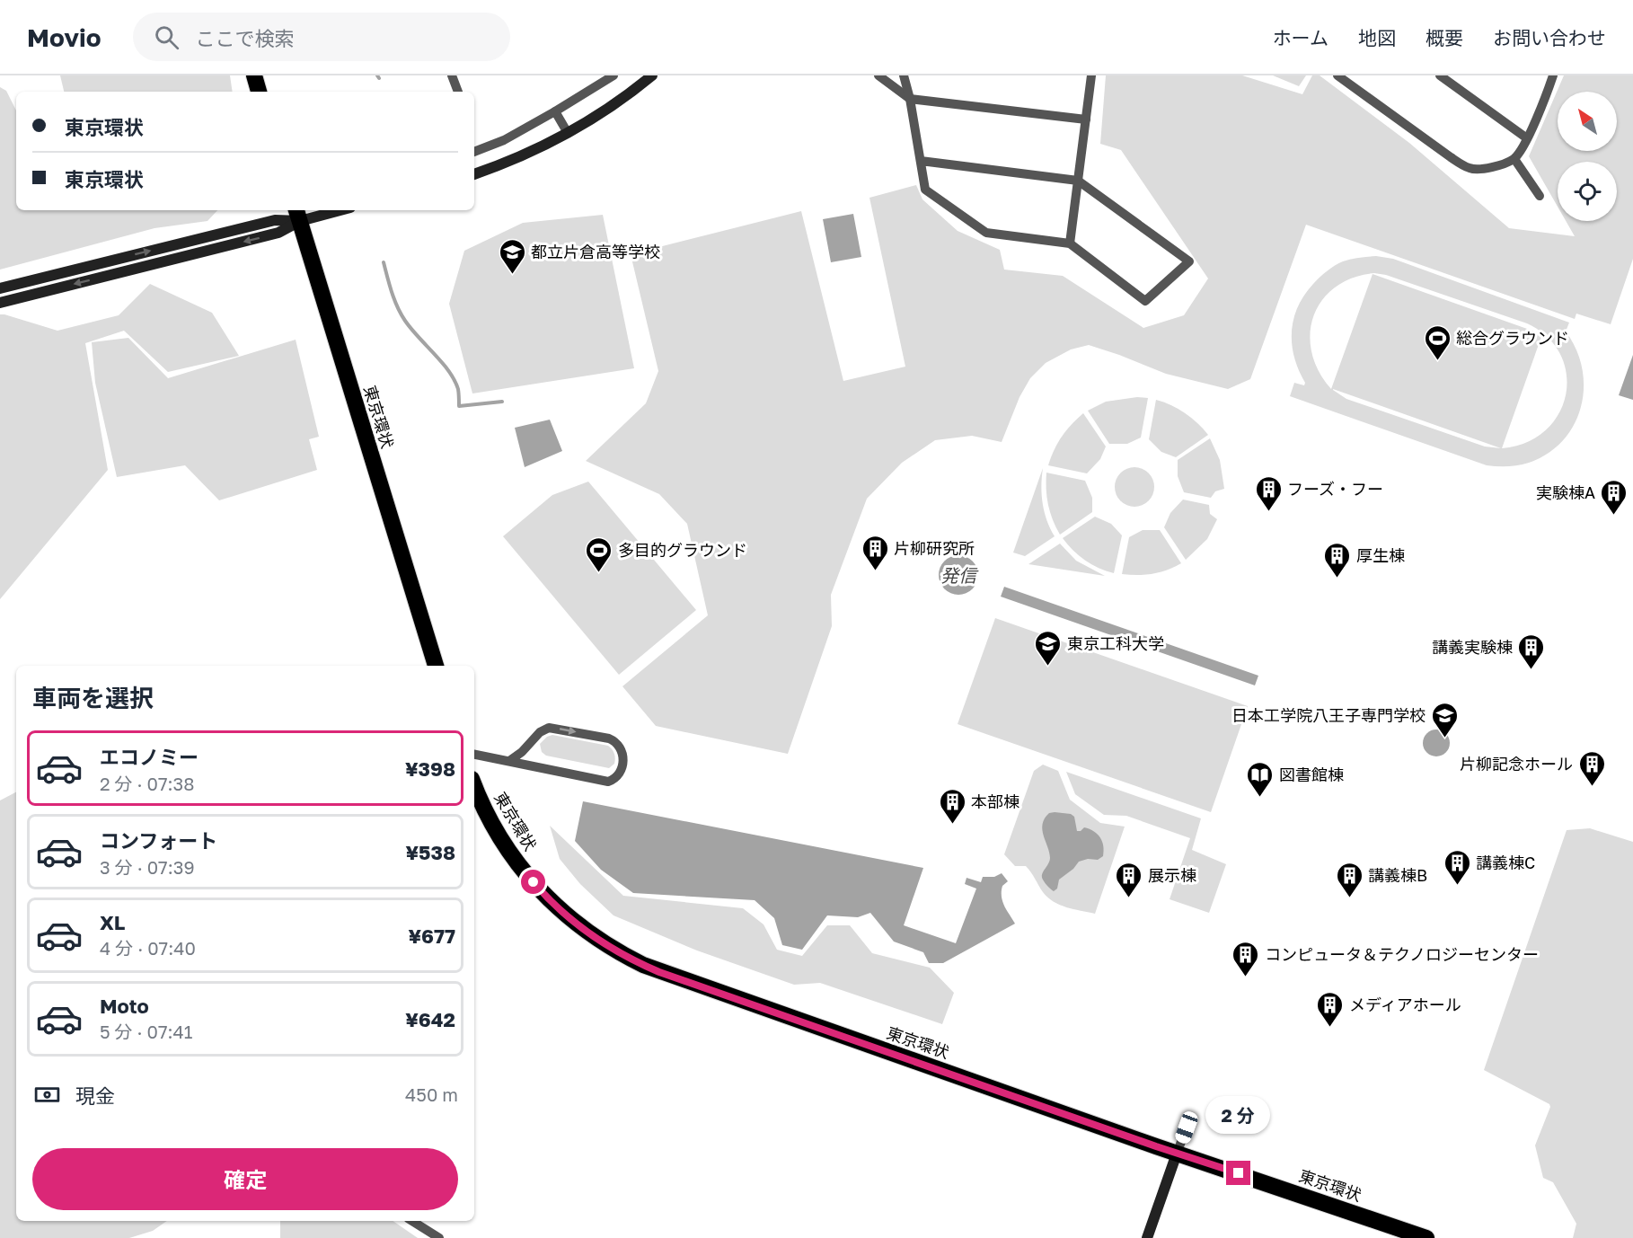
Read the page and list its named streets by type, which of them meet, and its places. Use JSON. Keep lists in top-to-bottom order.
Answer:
{
  "streets": {
    "highway": ["東京環状"]
  },
  "water": ["発信"],
  "places": {
    "school or university": ["都立片倉高等学校", "東京工科大学", "日本工学院八王子専門学校"],
    "sports": ["総合グラウンド", "多目的グラウンド"],
    "building": [
      "フーズ・フー",
      "実験棟A",
      "片柳研究所",
      "厚生棟",
      "講義実験棟",
      "片柳記念ホール",
      "本部棟",
      "講義棟C",
      "展示棟",
      "講義棟B",
      "コンピュータ＆テクノロジーセンター",
      "メディアホール"
    ],
    "library": ["図書館棟"]
  },
  "north": "top left",
  "page": {
    "header": "Movio",
    "search": "ここで検索",
    "nav": [
      "ホーム",
      "地図",
      "概要",
      "お問い合わせ"
    ],
    "banner": ["東京環状", "東京環状"],
    "heading": "車両を選択",
    "list": [
      {
        "name": "エコノミー",
        "note": "2 分 · 07:38",
        "value": "¥398"
      },
      {
        "name": "コンフォート",
        "note": "3 分 · 07:39",
        "value": "¥538"
      },
      {
        "name": "XL",
        "note": "4 分 · 07:40",
        "value": "¥677"
      },
      {
        "name": "Moto",
        "note": "5 分 · 07:41",
        "value": "¥642"
      }
    ],
    "pay": ["現金", "450 m"],
    "bubble": "2 分",
    "buttons": "確定"
  }
}
